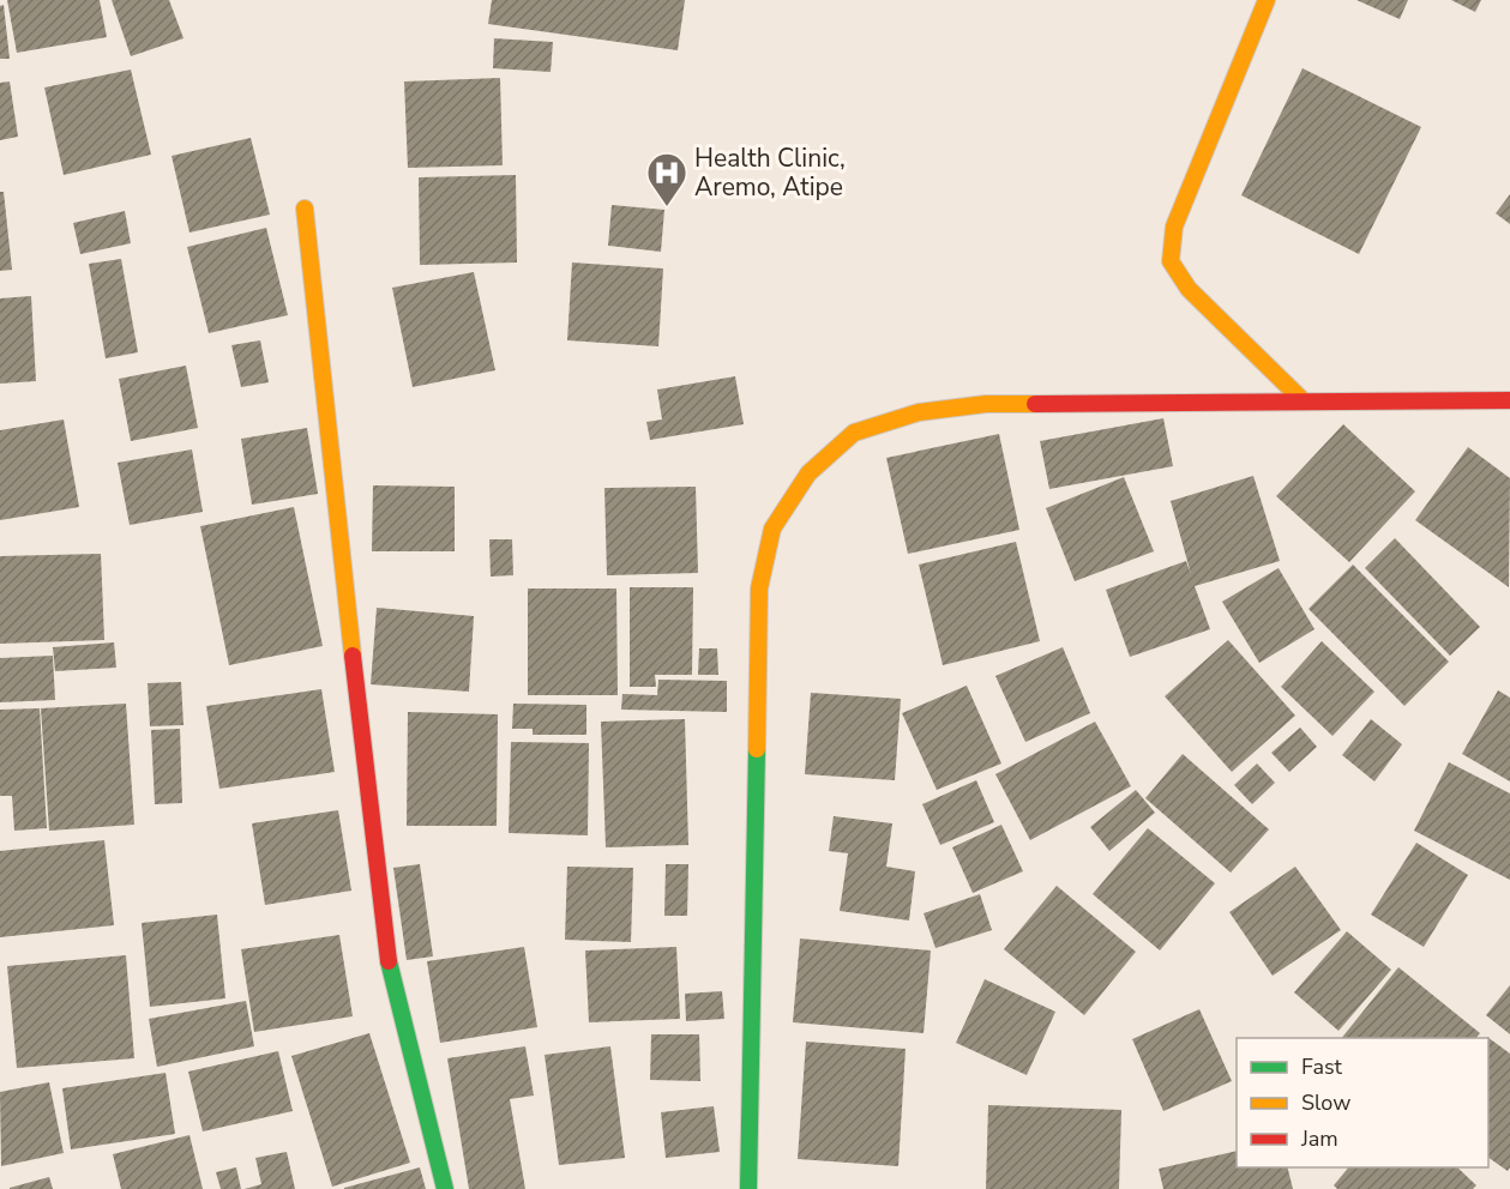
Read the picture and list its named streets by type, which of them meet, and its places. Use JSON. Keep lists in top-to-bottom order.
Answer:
{
  "places": {
    "hospital": ["Health Clinic, Aremo, Atipe"]
  },
  "legend": ["Fast", "Slow", "Jam"]
}
